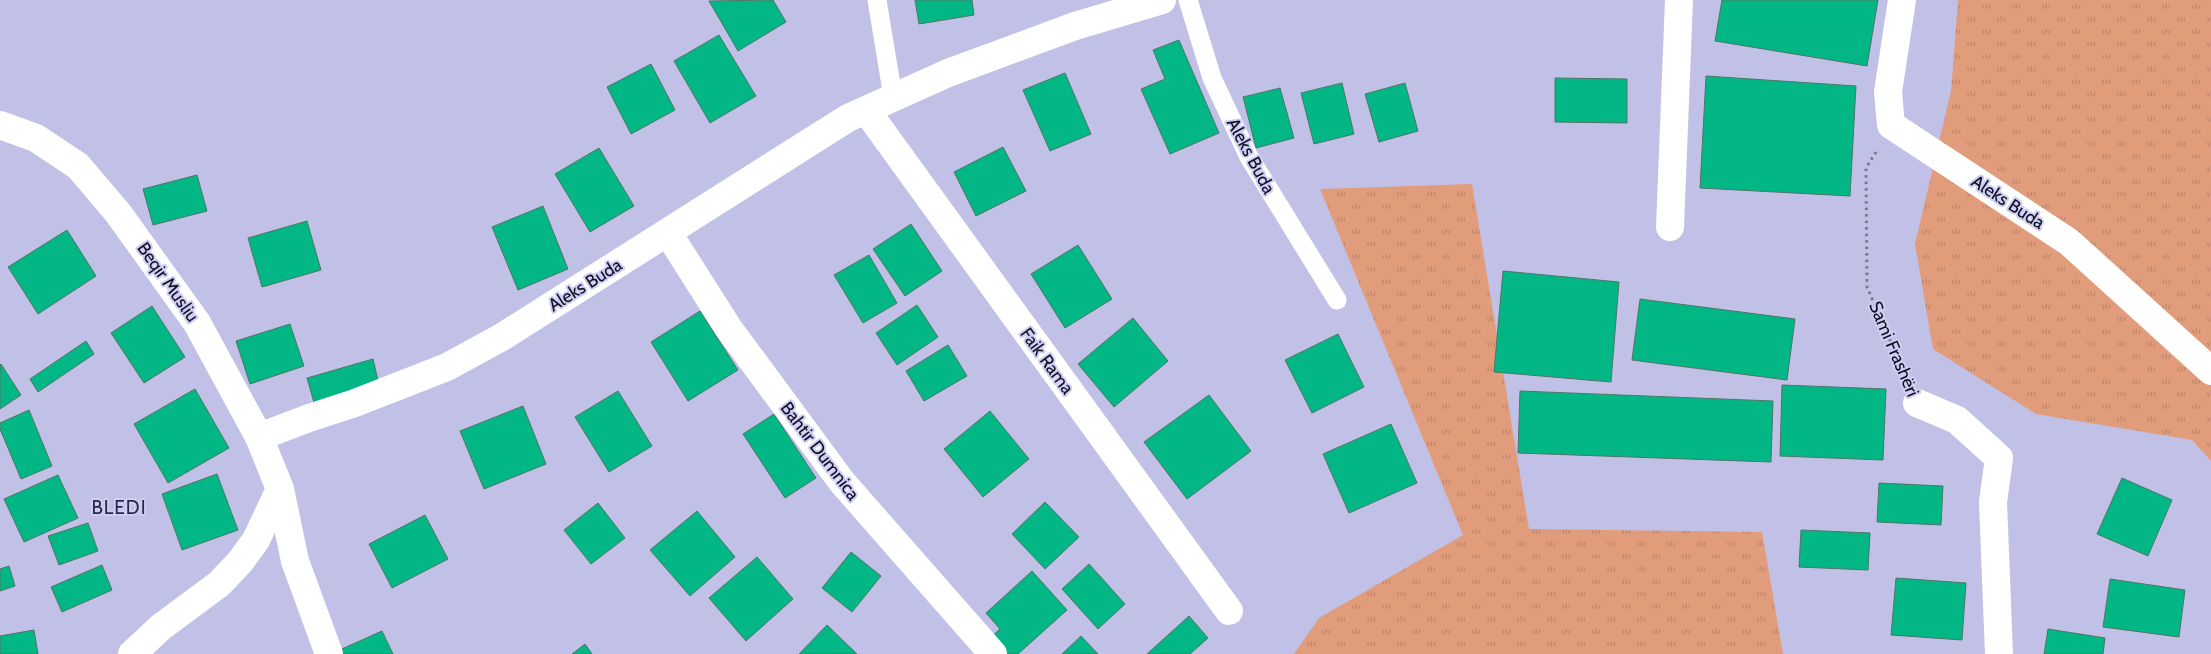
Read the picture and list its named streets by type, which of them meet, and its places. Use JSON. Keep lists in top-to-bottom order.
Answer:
{
  "streets": {
    "street": [
      "Aleks Buda",
      "Beqir Musliu",
      "Sami Frashëri",
      "Faik Rama",
      "Bahtir Dumnica"
    ]
  },
  "crossings": [
    ["Aleks Buda", "Beqir Musliu"],
    ["Aleks Buda", "Sami Frashëri"],
    ["Aleks Buda", "Faik Rama"],
    ["Aleks Buda", "Bahtir Dumnica"]
  ],
  "districts": ["BLEDI"]
}
